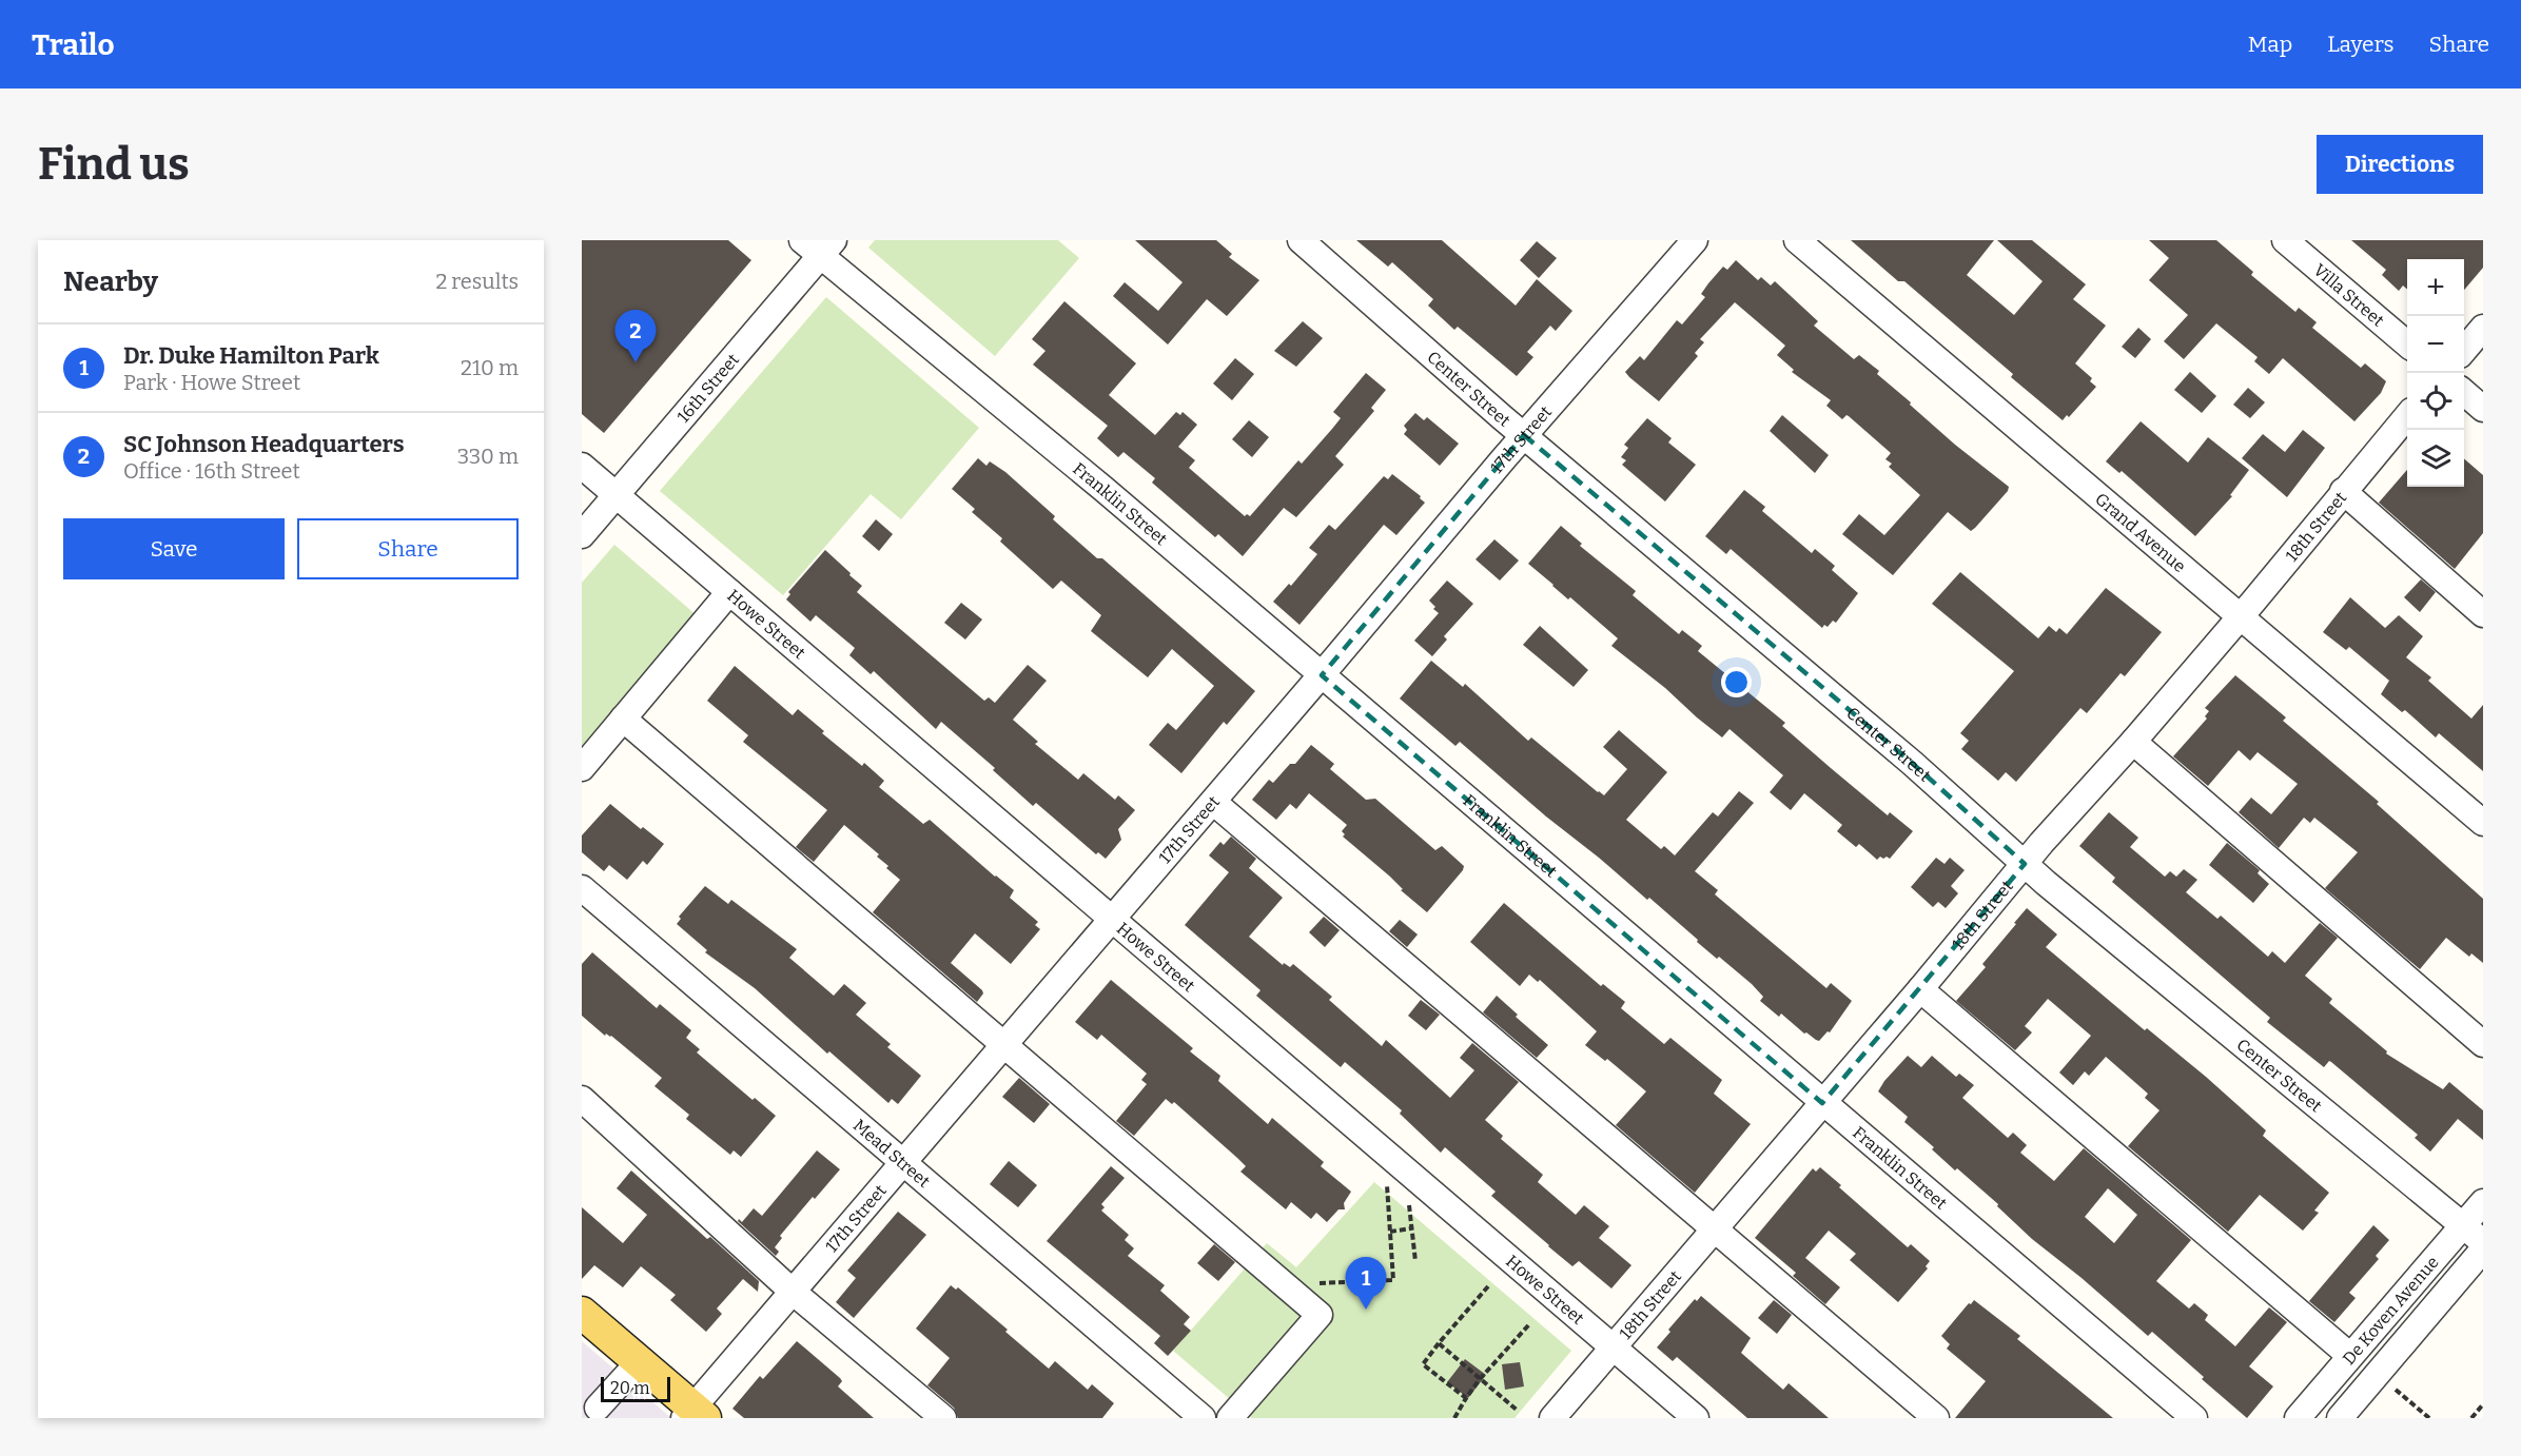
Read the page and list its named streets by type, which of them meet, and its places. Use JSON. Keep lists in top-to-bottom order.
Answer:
{
  "streets": {
    "street": [
      "Villa Street",
      "16th Street",
      "Center Street",
      "17th Street",
      "Franklin Street",
      "18th Street",
      "Grand Avenue",
      "Howe Street",
      "Mead Street",
      "De Koven Avenue"
    ]
  },
  "crossings": [
    ["16th Street", "Franklin Street"],
    ["16th Street", "Howe Street"],
    ["Center Street", "17th Street"],
    ["Center Street", "18th Street"],
    ["Center Street", "De Koven Avenue"],
    ["17th Street", "Franklin Street"],
    ["17th Street", "Howe Street"],
    ["17th Street", "Mead Street"],
    ["Franklin Street", "18th Street"],
    ["18th Street", "Grand Avenue"],
    ["18th Street", "Howe Street"]
  ],
  "scale_bar": "20 m",
  "page": {
    "header": "Trailo",
    "nav": ["Map", "Layers", "Share"],
    "buttons": [
      "Directions",
      ["Save", "Share"]
    ],
    "title": "Find us",
    "heading": ["Nearby", "2 results"],
    "map_buttons": ["+", "−"],
    "pins": ["2", "1"],
    "list": [
      {
        "mark": "1",
        "name": "Dr. Duke Hamilton Park",
        "note": "Park · Howe Street",
        "value": "210 m"
      },
      {
        "mark": "2",
        "name": "SC Johnson Headquarters",
        "note": "Office · 16th Street",
        "value": "330 m"
      }
    ],
    "scale": "20 m"
  }
}
